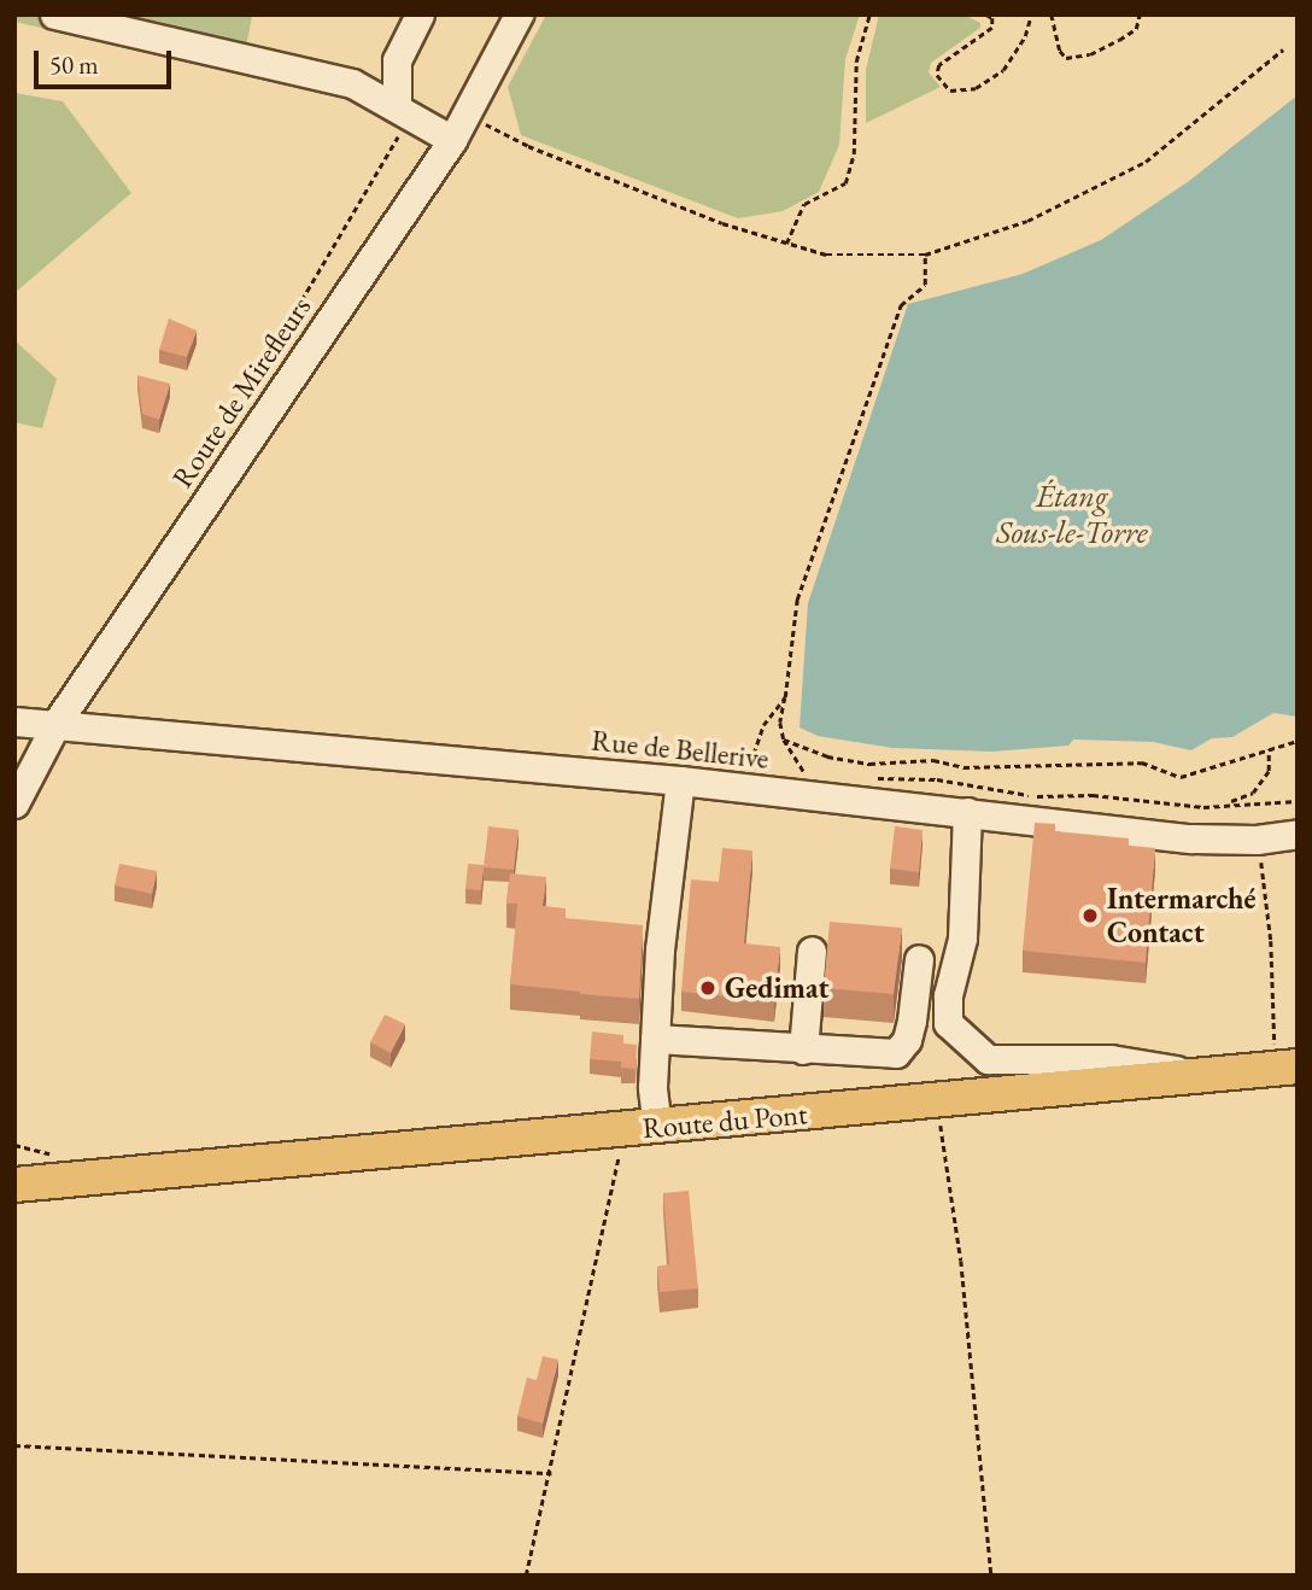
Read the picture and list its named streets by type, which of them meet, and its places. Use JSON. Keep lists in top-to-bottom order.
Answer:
{
  "streets": {
    "main road": ["Route du Pont"],
    "street": ["Route de Mirefleurs", "Rue de Bellerive"]
  },
  "crossings": [
    ["Route de Mirefleurs", "Rue de Bellerive"]
  ],
  "water": ["Étang Sous-le-Torre"],
  "places": ["Intermarché Contact", "Gedimat"],
  "scale_bar": "50 m"
}
